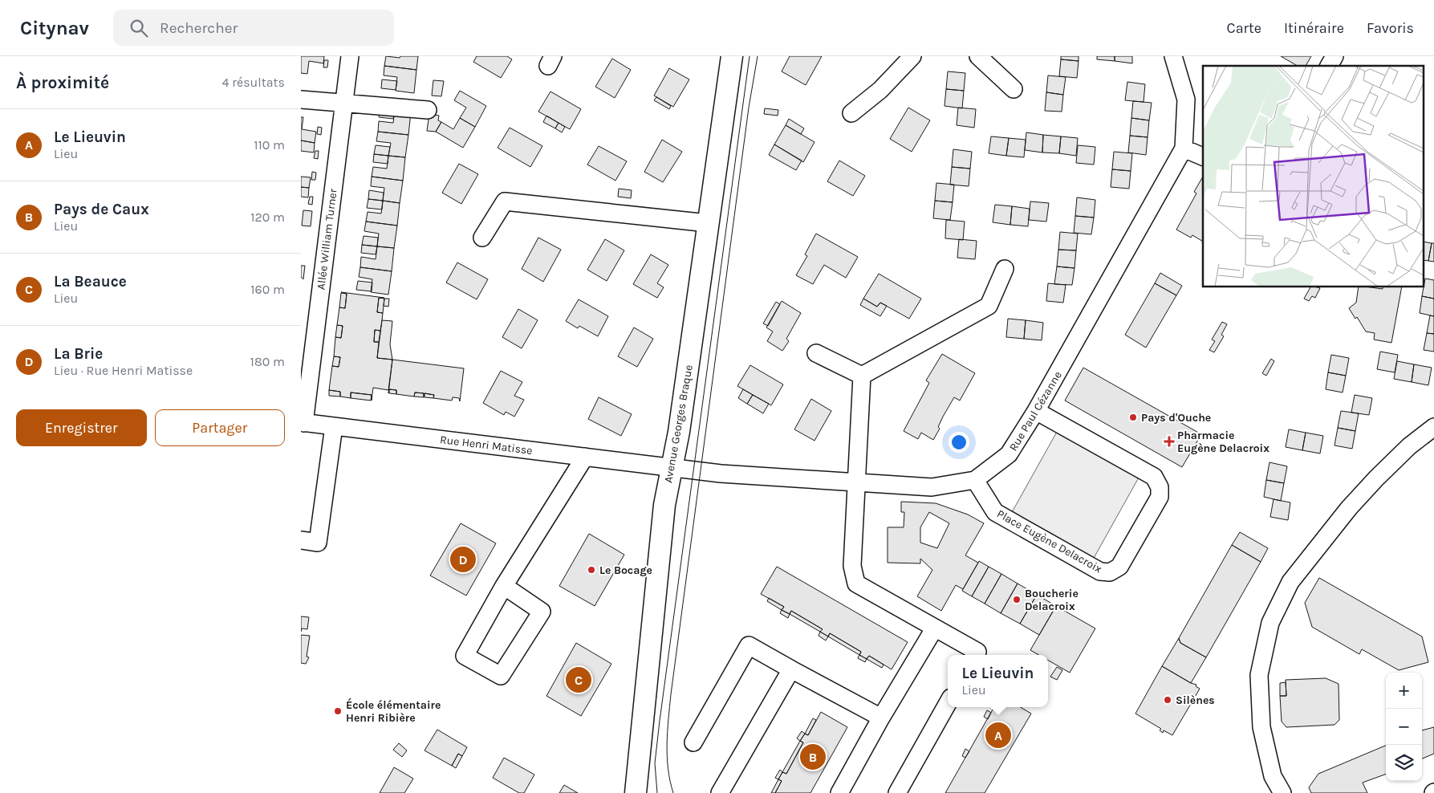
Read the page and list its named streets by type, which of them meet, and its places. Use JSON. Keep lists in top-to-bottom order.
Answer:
{
  "streets": {
    "street": [
      "Allée William Turner",
      "Rue Paul Cézanne",
      "Avenue Georges Braque",
      "Rue Henri Matisse",
      "Place Eugène Delacroix"
    ]
  },
  "crossings": [
    ["Allée William Turner", "Rue Henri Matisse"],
    ["Rue Paul Cézanne", "Avenue Georges Braque"],
    ["Rue Paul Cézanne", "Rue Henri Matisse"],
    ["Rue Paul Cézanne", "Place Eugène Delacroix"],
    ["Avenue Georges Braque", "Rue Henri Matisse"]
  ],
  "places": {
    "other": [
      "Pays d'Ouche",
      "Le Bocage",
      "Boucherie Delacroix",
      "Silènes",
      "École élémentaire Henri Ribière"
    ],
    "health": ["Pharmacie Eugène Delacroix"]
  },
  "page": {
    "header": "Citynav",
    "search": "Rechercher",
    "nav": ["Carte", "Itinéraire", "Favoris"],
    "heading": ["À proximité", "4 résultats"],
    "list": [
      {
        "mark": "A",
        "name": "Le Lieuvin",
        "note": "Lieu",
        "value": "110 m"
      },
      {
        "mark": "B",
        "name": "Pays de Caux",
        "note": "Lieu",
        "value": "120 m"
      },
      {
        "mark": "C",
        "name": "La Beauce",
        "note": "Lieu",
        "value": "160 m"
      },
      {
        "mark": "D",
        "name": "La Brie",
        "note": "Lieu · Rue Henri Matisse",
        "value": "180 m"
      }
    ],
    "buttons": ["Enregistrer", "Partager"],
    "pins": [
      "D",
      "C",
      "A",
      "B"
    ],
    "popup": ["Le Lieuvin", "Lieu"],
    "map_buttons": ["+", "−"]
  }
}
